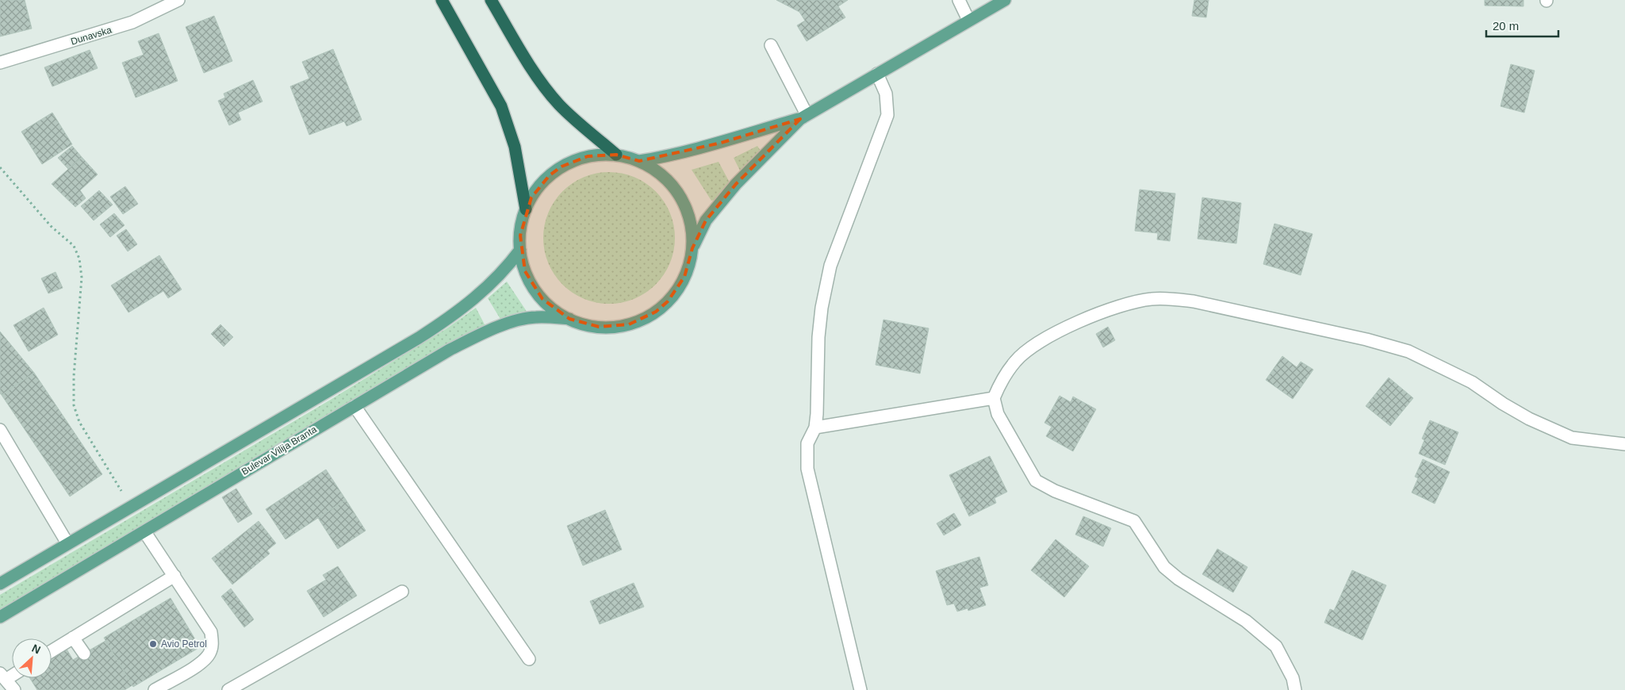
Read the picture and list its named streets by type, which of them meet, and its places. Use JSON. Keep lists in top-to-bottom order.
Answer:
{
  "streets": {
    "main road": ["Bulevar Vilija Branta"],
    "street": ["Dunavska"]
  },
  "places": ["Avio Petrol"],
  "scale_bar": "20 m",
  "north": "top right"
}
